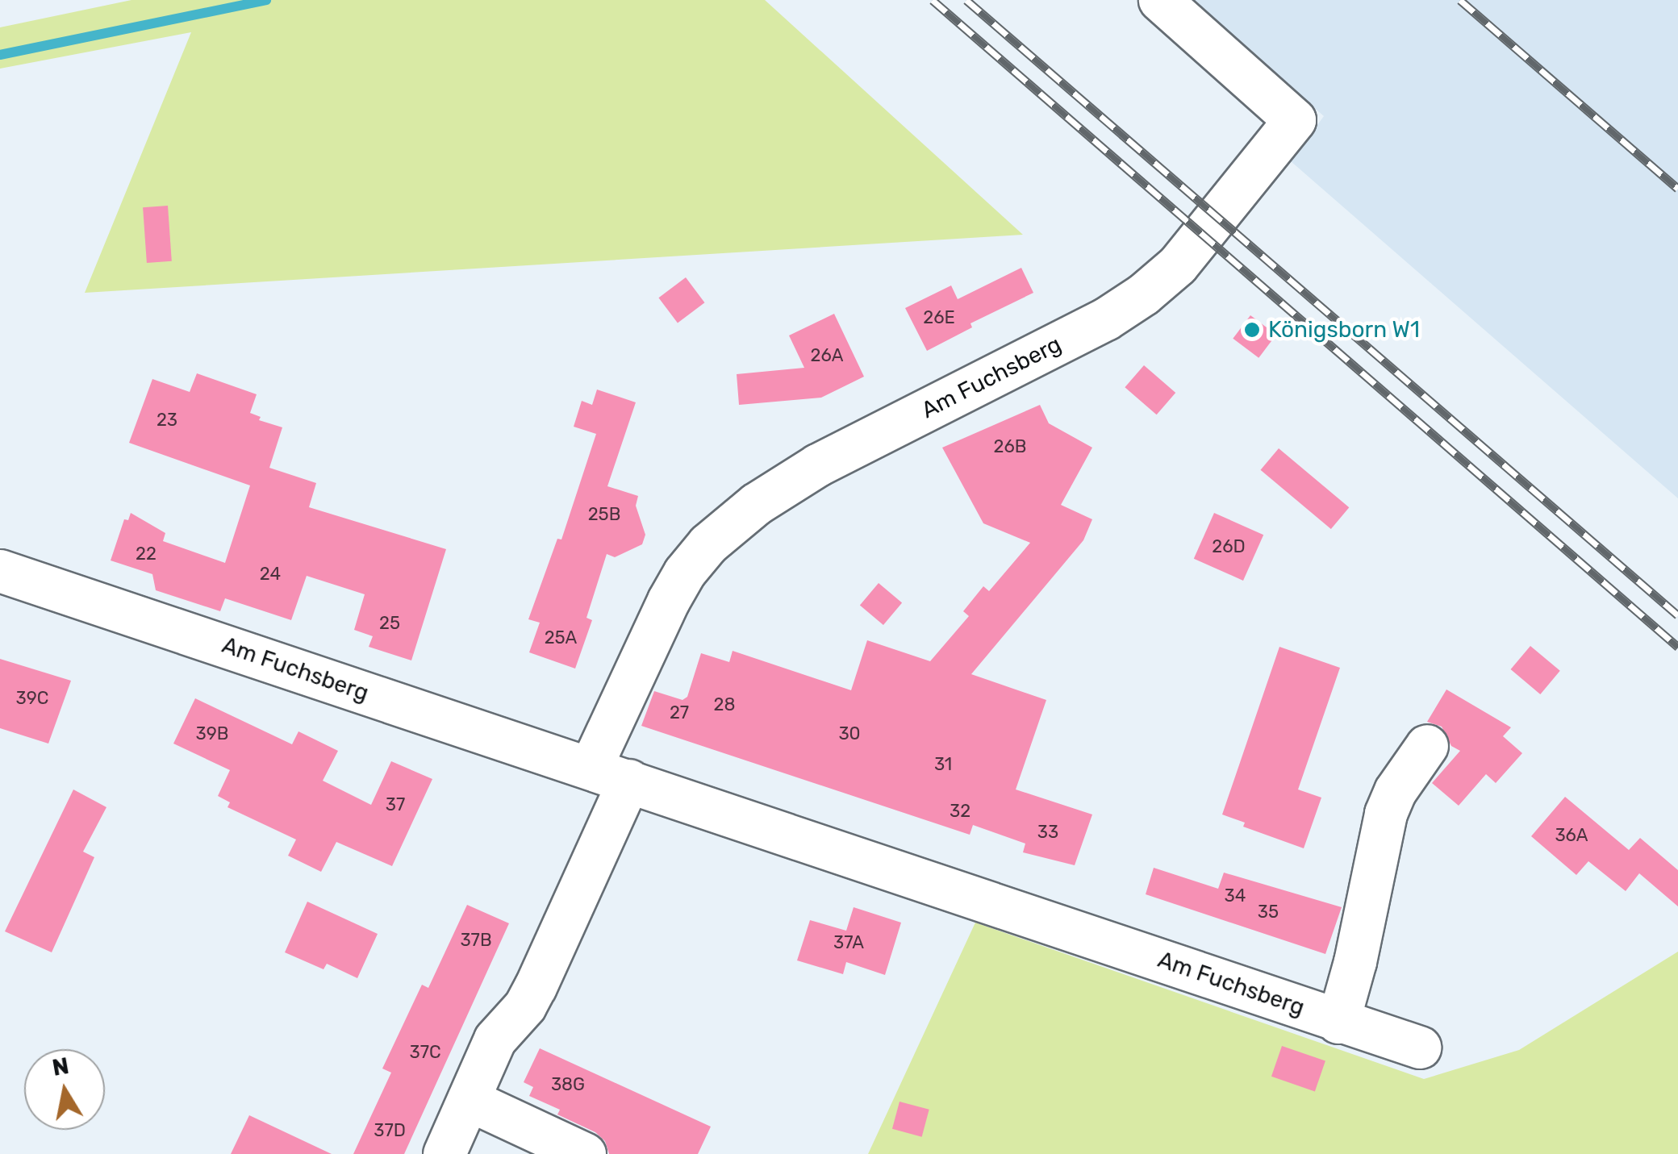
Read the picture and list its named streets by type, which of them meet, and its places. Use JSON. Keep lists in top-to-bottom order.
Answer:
{
  "streets": {
    "street": ["Am Fuchsberg"]
  },
  "places": ["Königsborn W1"],
  "house_numbers": [
    "26E",
    "26A",
    "23",
    "26B",
    "25B",
    "26D",
    "22",
    "24",
    "25",
    "25A",
    "39C",
    "28",
    "27",
    "39B",
    "30",
    "31",
    "37",
    "32",
    "33",
    "36A",
    "34",
    "35",
    "37B",
    "37A",
    "37C",
    "38G",
    "37D"
  ],
  "north": "top"
}
